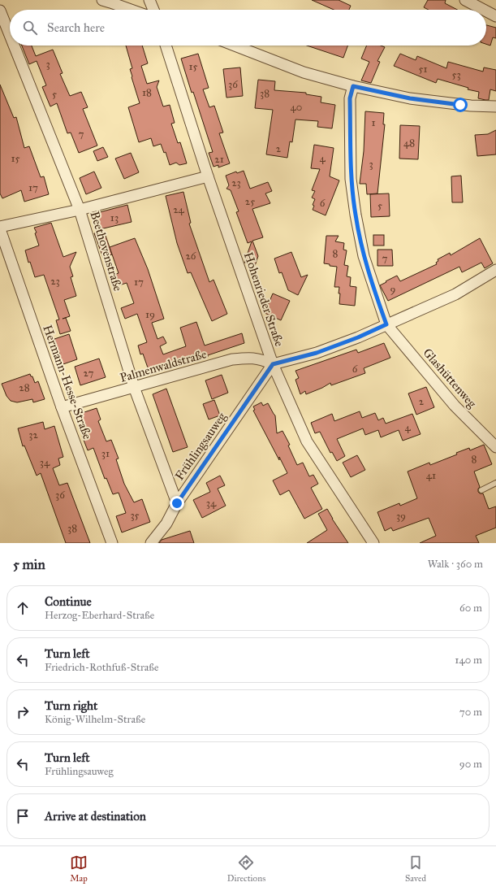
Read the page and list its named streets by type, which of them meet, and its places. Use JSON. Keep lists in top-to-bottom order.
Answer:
{
  "streets": {
    "street": [
      "Beethovenstraße",
      "Hohenrieder Straße",
      "Palmenwaldstraße",
      "Glashüttenweg",
      "Hermann-Hesse-Straße",
      "Frühlingsauweg"
    ]
  },
  "crossings": [
    ["Beethovenstraße", "Palmenwaldstraße"],
    ["Beethovenstraße", "Frühlingsauweg"],
    ["Hohenrieder Straße", "Palmenwaldstraße"],
    ["Hohenrieder Straße", "Frühlingsauweg"],
    ["Palmenwaldstraße", "Hermann-Hesse-Straße"],
    ["Palmenwaldstraße", "Frühlingsauweg"]
  ],
  "house_numbers": [
    "3",
    "15",
    "51",
    "53",
    "36",
    "18",
    "38",
    "5",
    "40",
    "1",
    "7",
    "48",
    "2",
    "15",
    "4",
    "21",
    "3",
    "23",
    "17",
    "25",
    "6",
    "5",
    "24",
    "13",
    "8",
    "26",
    "7",
    "23",
    "17",
    "9",
    "19",
    "6",
    "27",
    "28",
    "2",
    "4",
    "32",
    "31",
    "8",
    "34",
    "41",
    "36",
    "34",
    "35",
    "39",
    "38"
  ],
  "page": {
    "search": "Search here",
    "heading": ["5 min", "Walk · 360 m"],
    "list": [
      ["Continue", "Herzog-Eberhard-Straße", "60 m"],
      ["Turn left", "Friedrich-Rothfuß-Straße", "140 m"],
      ["Turn right", "König-Wilhelm-Straße", "70 m"],
      ["Turn left", "Frühlingsauweg", "90 m"],
      "Arrive at destination"
    ],
    "nav": ["Map", "Directions", "Saved"]
  }
}
